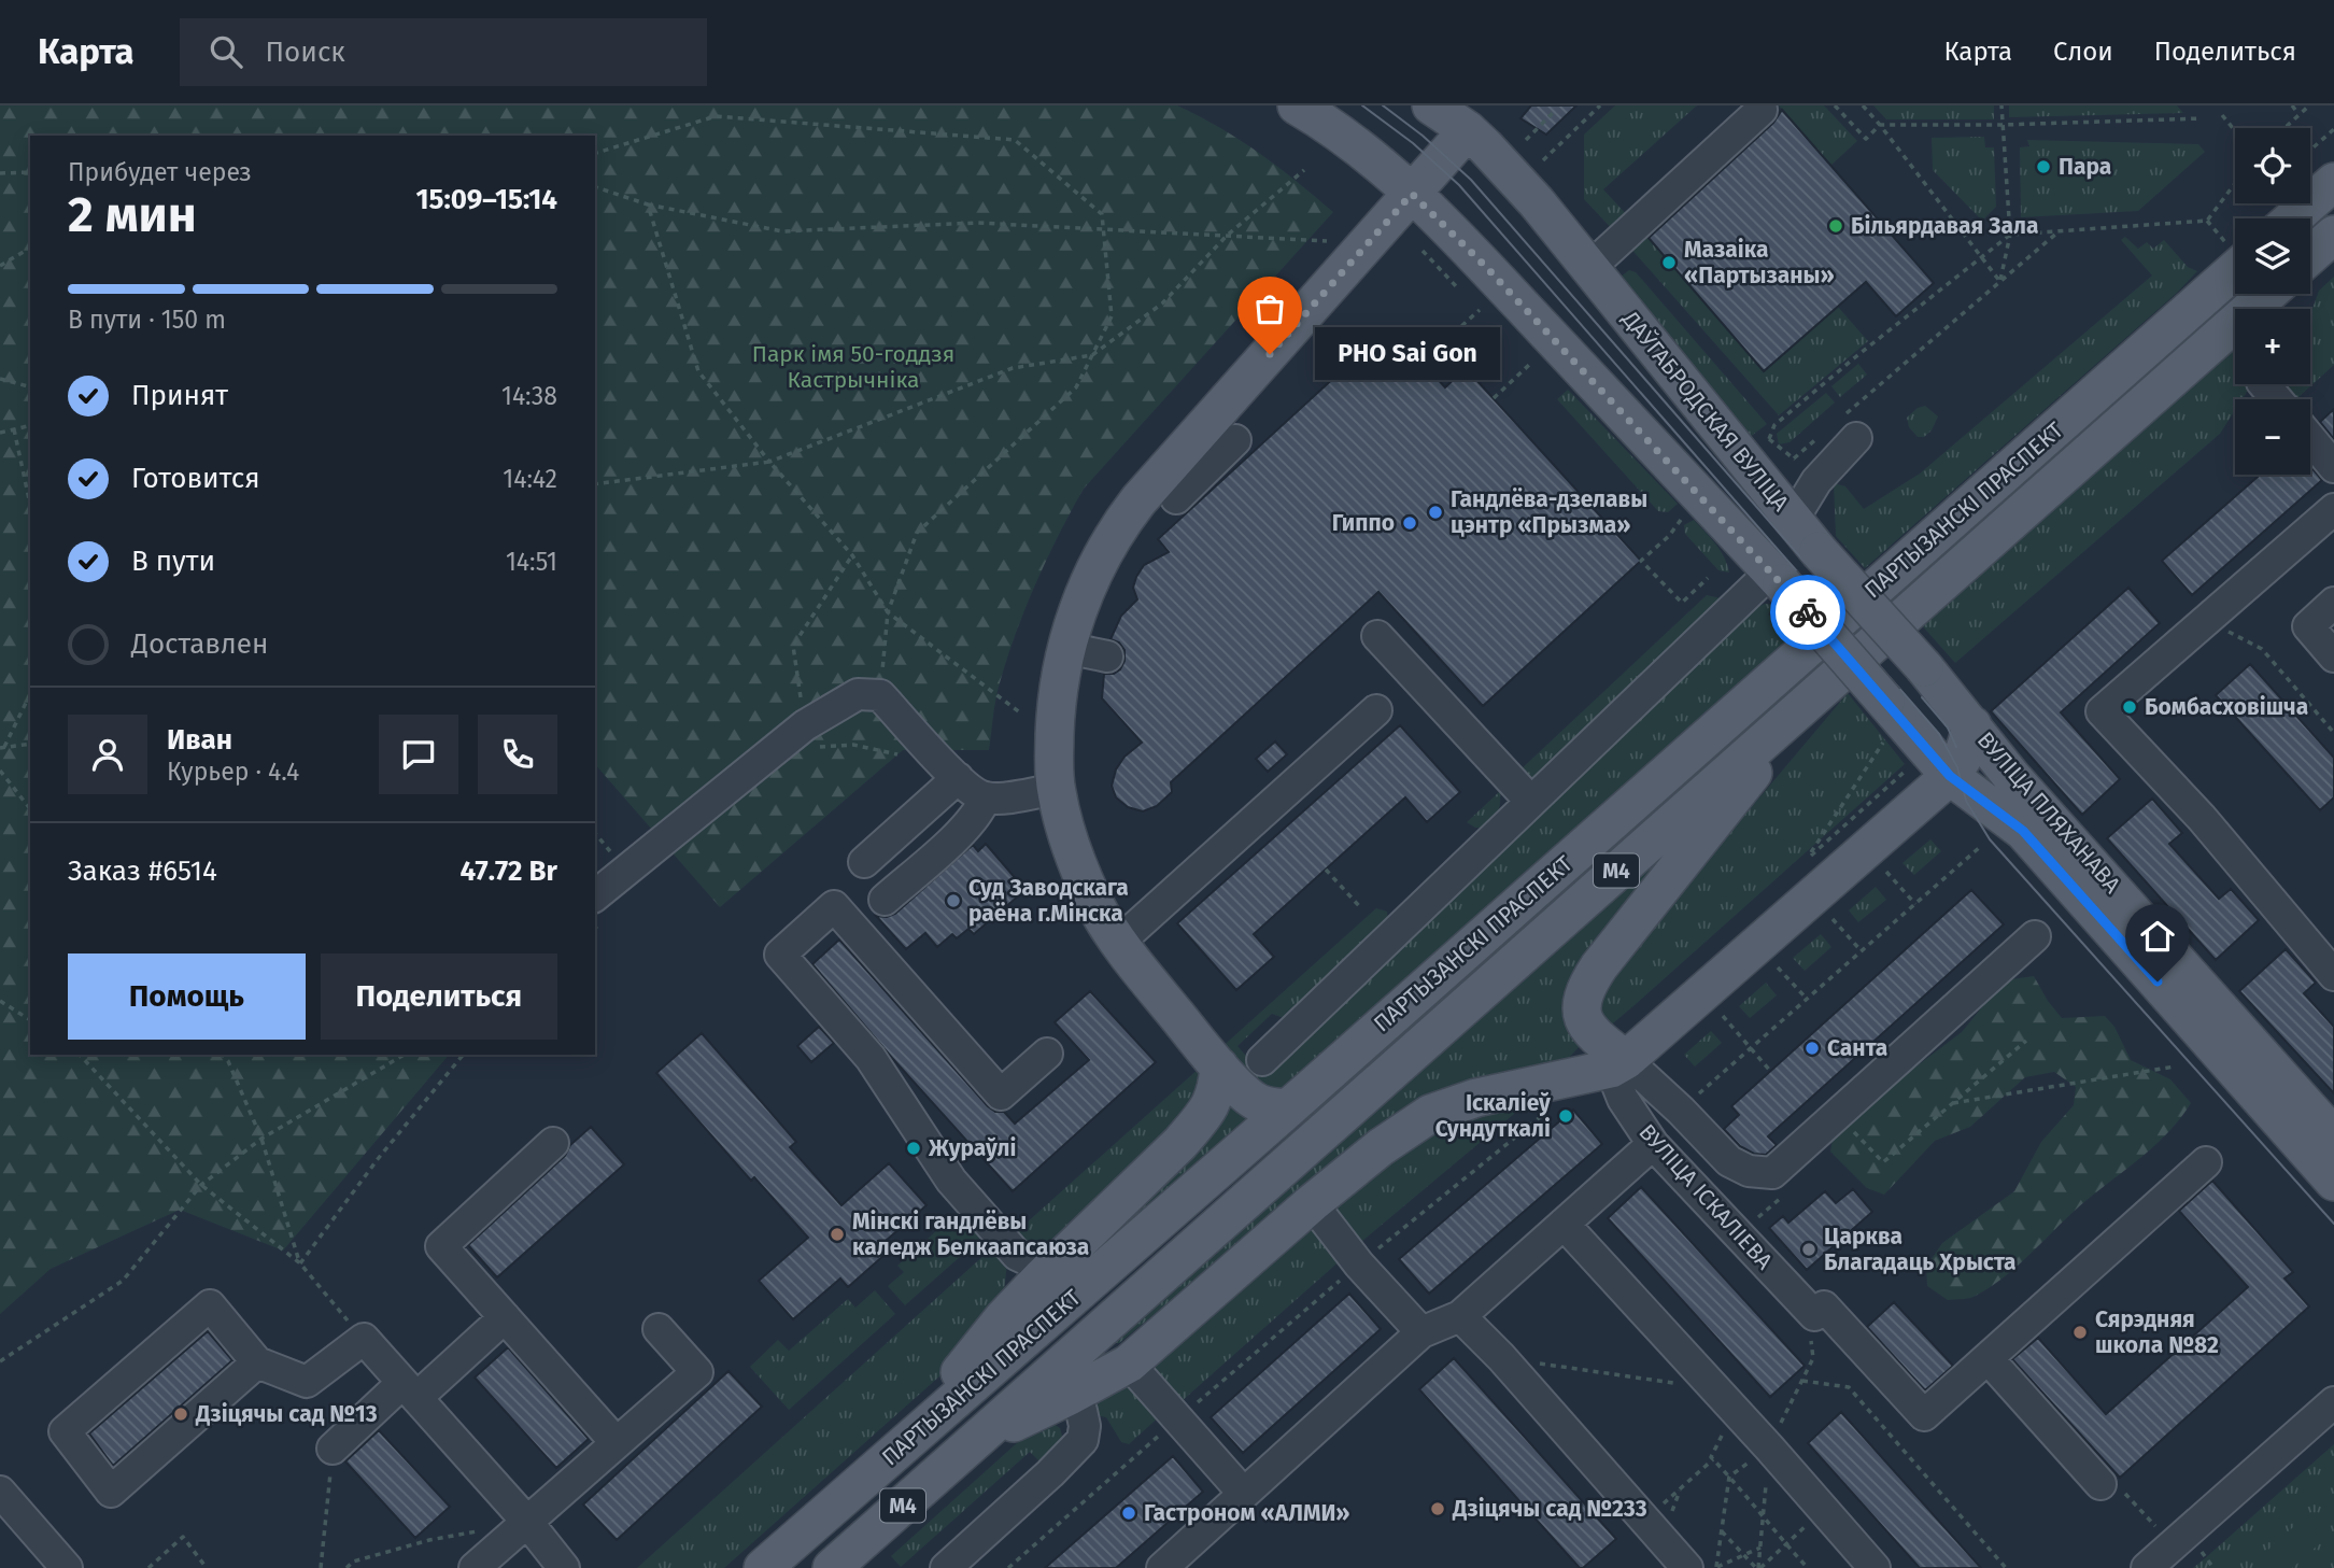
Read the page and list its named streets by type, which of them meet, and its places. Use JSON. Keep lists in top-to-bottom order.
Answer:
{
  "streets": {
    "main road": [
      "ДАЎГАБРОДСКАЯ ВУЛІЦА",
      "ПАРТЫЗАНСКІ ПРАСПЕКТ",
      "ВУЛІЦА ПЛЯХАНАВА",
      "М4"
    ],
    "street": ["ВУЛІЦА ІСКАЛІЕВА"]
  },
  "crossings": [
    ["ДАЎГАБРОДСКАЯ ВУЛІЦА", "ВУЛІЦА ПЛЯХАНАВА"]
  ],
  "parks": ["Парк імя 50-годдзя Кастрычніка"],
  "places": [
    "Пара",
    "Більярдавая Зала",
    "Мазаіка «Партызаны»",
    "PHO Sai Gon",
    "Гандлёва-дзелавы цэнтр «Прызма»",
    "Гиппо",
    "Бомбасховішча",
    "Суд Заводскага раёна г.Мінска",
    "Санта",
    "Іскаліеў Сундуткалі",
    "Жураўлі",
    "Мінскі гандлёвы каледж Белкаапсаюза",
    "Царква Благадаць Хрыста",
    "Сярэдняя школа №82",
    "Дзіцячы сад №13",
    "Дзіцячы сад №233",
    "Гастроном «АЛМИ»"
  ],
  "page": {
    "header": "Карта",
    "search": "Поиск",
    "nav": ["Карта", "Слои", "Поделиться"],
    "map_buttons": ["+", "−"],
    "heading": ["2 мин", "Прибудет через", "15:09–15:14"],
    "panel": [
      "Иван",
      "Курьер · 4.4",
      "Заказ #6514",
      "47.72 Br"
    ],
    "bar": "В пути · 150 m",
    "bubble": "PHO Sai Gon",
    "list": [
      ["Принят", "14:38"],
      ["Готовится", "14:42"],
      ["В пути", "14:51"],
      "Доставлен"
    ],
    "buttons": ["Помощь", "Поделиться"]
  }
}
